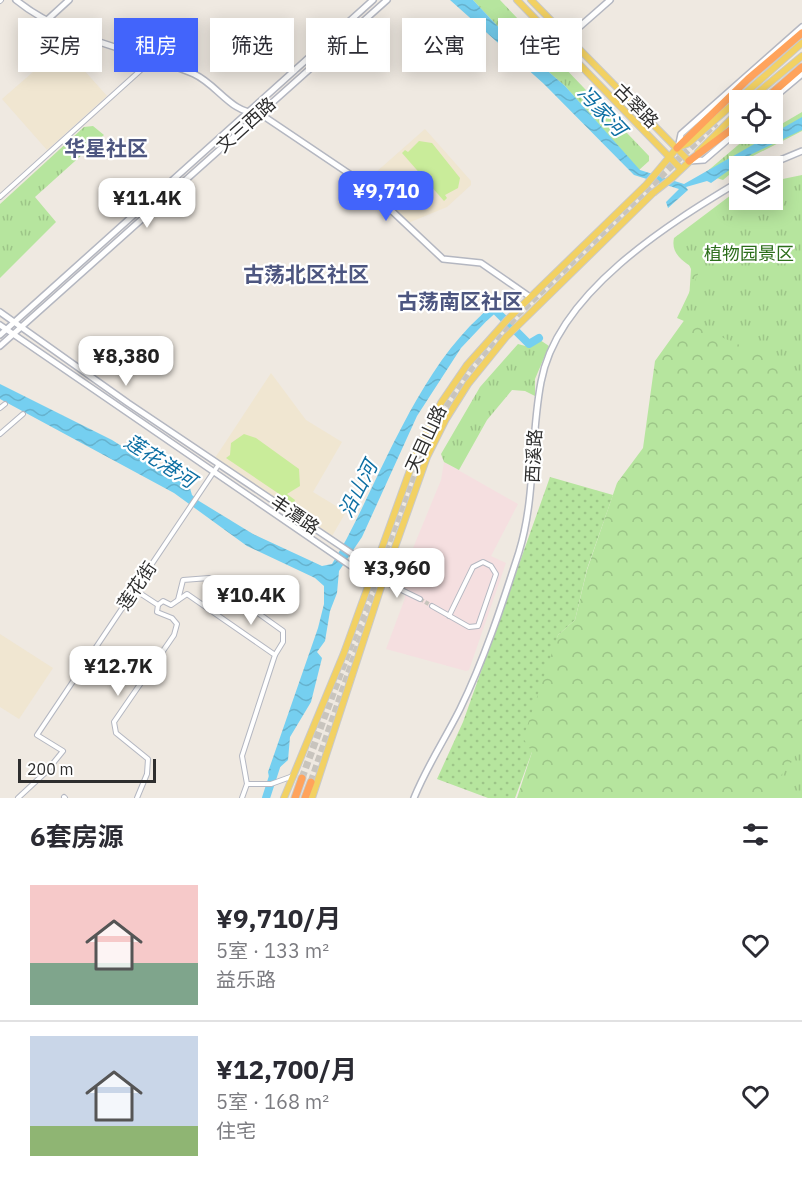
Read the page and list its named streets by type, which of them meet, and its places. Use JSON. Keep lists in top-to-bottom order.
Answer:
{
  "streets": {
    "main road": [
      "古翠路",
      "文三西路",
      "天目山路",
      "西溪路",
      "丰潭路"
    ],
    "street": ["莲花街"]
  },
  "crossings": [
    ["古翠路", "天目山路"],
    ["文三西路", "丰潭路"],
    ["天目山路", "丰潭路"],
    ["丰潭路", "莲花街"]
  ],
  "districts": ["华星社区", "古荡北区社区", "古荡南区社区"],
  "water": ["冯家河", "莲花港河", "沿山河"],
  "parks": ["植物园景区"],
  "scale_bar": "200 m",
  "page": {
    "chip": [
      "买房",
      "租房",
      "筛选",
      "新上",
      "公寓",
      "住宅"
    ],
    "price": [
      "¥9,710",
      "¥11.4K",
      "¥8,380",
      "¥3,960",
      "¥10.4K",
      "¥12.7K"
    ],
    "scale": "200 m",
    "heading": "6套房源",
    "list": [
      {
        "name": "¥9,710/月",
        "note": "5室 · 133 m² · 益乐路"
      },
      {
        "name": "¥12,700/月",
        "note": "5室 · 168 m² · 住宅"
      }
    ]
  }
}
